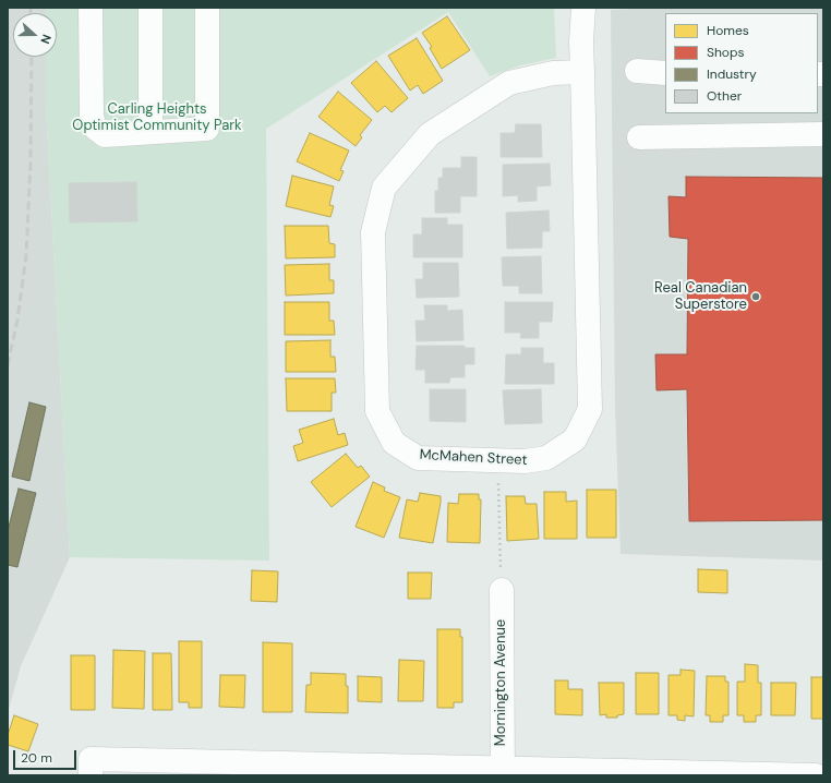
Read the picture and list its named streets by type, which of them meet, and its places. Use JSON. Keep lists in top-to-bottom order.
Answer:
{
  "streets": {
    "street": ["McMahen Street", "Mornington Avenue"]
  },
  "parks": ["Carling Heights Optimist Community Park"],
  "places": ["Real Canadian Superstore"],
  "legend": [
    "Homes",
    "Shops",
    "Industry",
    "Other"
  ],
  "scale_bar": "20 m",
  "north": "right"
}
